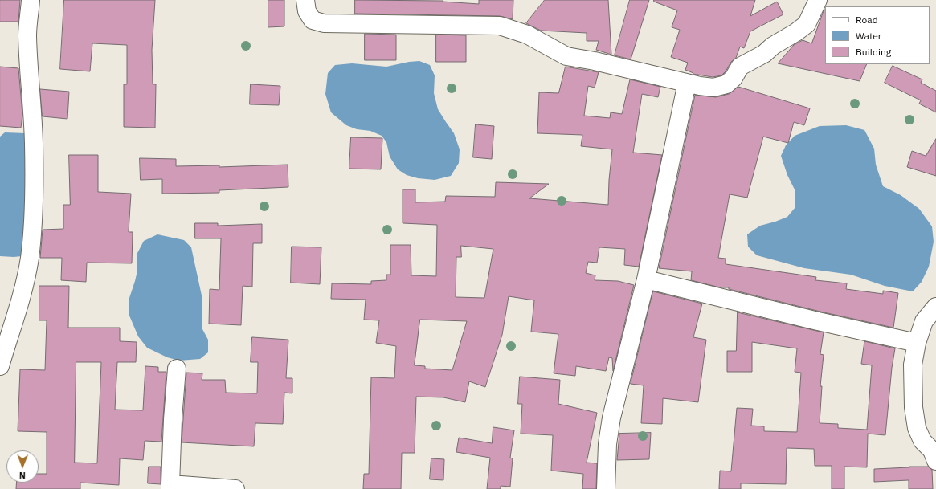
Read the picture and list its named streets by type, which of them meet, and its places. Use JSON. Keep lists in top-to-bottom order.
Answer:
{
  "legend": ["Road", "Water", "Building"],
  "north": "bottom"
}
